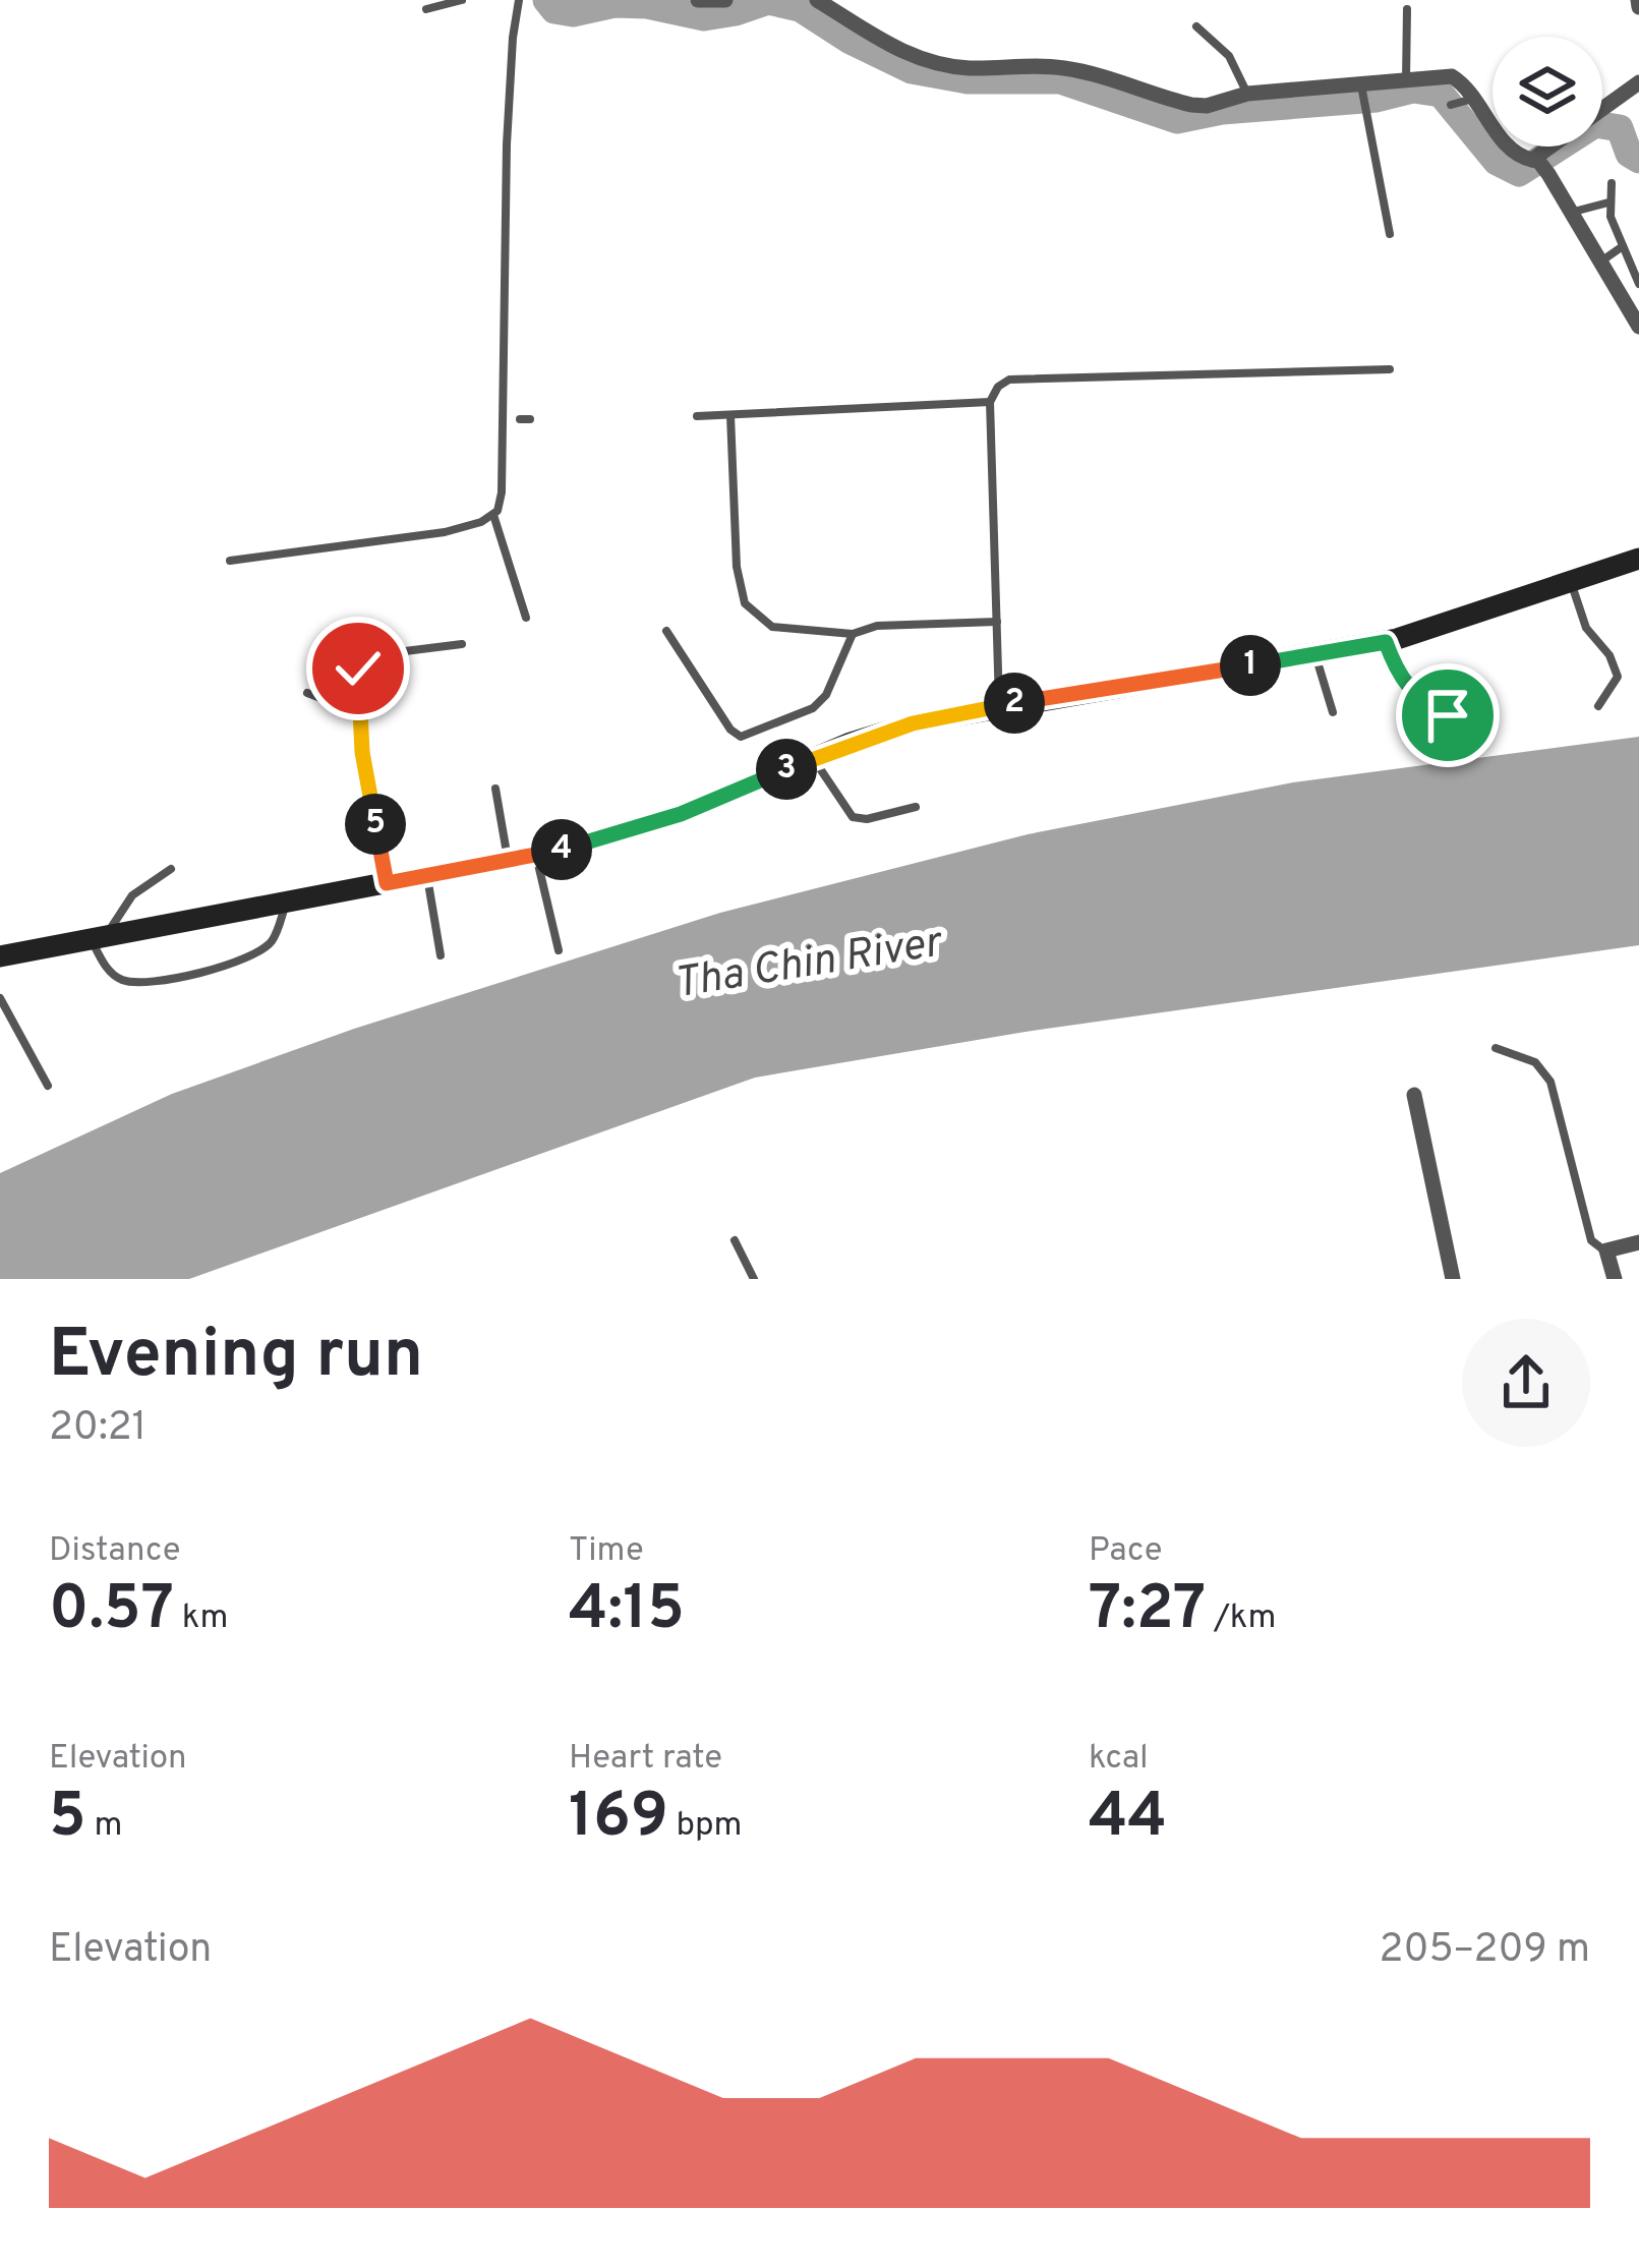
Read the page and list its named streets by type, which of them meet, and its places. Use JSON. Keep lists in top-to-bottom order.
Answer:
{
  "water": ["Tha Chin River"],
  "page": {
    "pins": [
      "1",
      "2",
      "3",
      "5",
      "4"
    ],
    "heading": ["Evening run", "20:21"],
    "stats": [
      ["Distance", "0.57 km"],
      ["Time", "4:15"],
      ["Pace", "7:27 /km"],
      ["Elevation", "5 m"],
      ["Heart rate", "169 bpm"],
      ["kcal", "44"]
    ],
    "chart": ["Elevation", "205–209 m"]
  }
}
